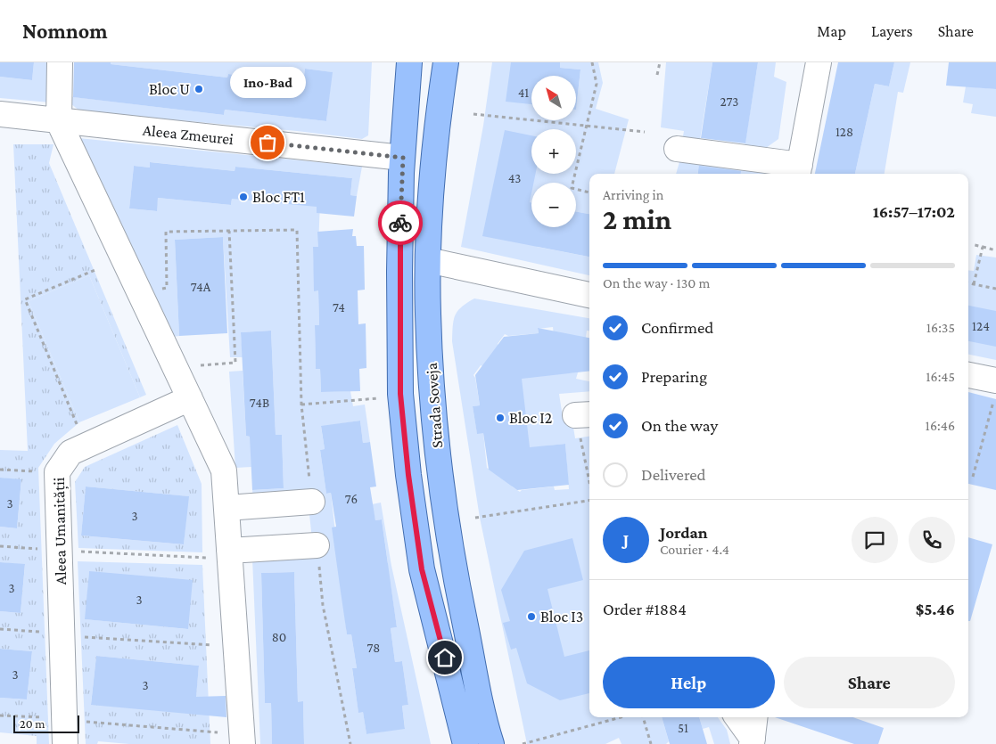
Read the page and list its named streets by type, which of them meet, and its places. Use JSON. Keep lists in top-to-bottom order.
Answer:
{
  "streets": {
    "main road": ["Strada Soveja"],
    "street": ["Aleea Zmeurei", "Aleea Umanității"]
  },
  "crossings": [
    ["Aleea Zmeurei", "Strada Soveja"]
  ],
  "places": [
    "Bloc U",
    "Ino-Bad",
    "Bloc FT1",
    "Bloc I2",
    "Bloc I3"
  ],
  "house_numbers": [
    "41",
    "273",
    "128",
    "43",
    "74A",
    "74",
    "124",
    "74B",
    "76",
    "3",
    "3",
    "3",
    "3",
    "80",
    "78",
    "3",
    "3",
    "51"
  ],
  "scale_bar": "20 m",
  "north": "top left",
  "page": {
    "header": "Nomnom",
    "nav": ["Map", "Layers", "Share"],
    "bubble": "Ino-Bad",
    "map_buttons": ["+", "−"],
    "heading": ["2 min", "Arriving in", "16:57–17:02"],
    "panel": [
      "Jordan",
      "Courier · 4.4",
      "Order #1884",
      "$5.46"
    ],
    "bar": "On the way · 130 m",
    "list": [
      ["Confirmed", "16:35"],
      ["Preparing", "16:45"],
      ["On the way", "16:46"],
      "Delivered"
    ],
    "round": "J",
    "buttons": ["Help", "Share"],
    "scale": "20 m"
  }
}
